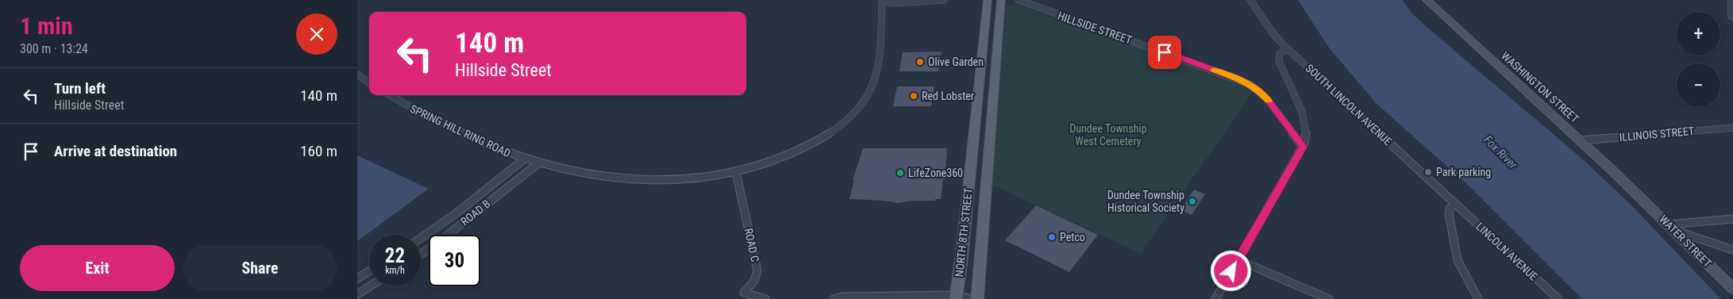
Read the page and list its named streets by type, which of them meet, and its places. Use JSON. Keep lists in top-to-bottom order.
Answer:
{
  "streets": {
    "main road": ["NORTH 8TH STREET"],
    "street": [
      "HILLSIDE STREET",
      "WASHINGTON STREET",
      "SOUTH LINCOLN AVENUE",
      "SPRING HILL RING ROAD",
      "ILLINOIS STREET",
      "ROAD B",
      "WATER STREET",
      "ROAD C",
      "LINCOLN AVENUE"
    ]
  },
  "crossings": [
    ["WASHINGTON STREET", "ILLINOIS STREET"],
    ["WASHINGTON STREET", "WATER STREET"],
    ["SOUTH LINCOLN AVENUE", "LINCOLN AVENUE"],
    ["SPRING HILL RING ROAD", "ROAD B"],
    ["SPRING HILL RING ROAD", "ROAD C"]
  ],
  "water": ["Fox River"],
  "parks": ["Dundee Township West Cemetery"],
  "places": [
    "Olive Garden",
    "Red Lobster",
    "Park parking",
    "LifeZone360",
    "Dundee Township Historical Society",
    "Petco"
  ],
  "page": {
    "heading": ["1 min", "300 m · 13:24"],
    "map_buttons": ["+", "−"],
    "turn": ["140 m", "Hillside Street"],
    "list": [
      {
        "name": "Turn left",
        "note": "Hillside Street",
        "value": "140 m"
      },
      {
        "name": "Arrive at destination",
        "value": "160 m"
      }
    ],
    "speed": "22 km/h",
    "limit": "30",
    "buttons": ["Exit", "Share"]
  }
}
